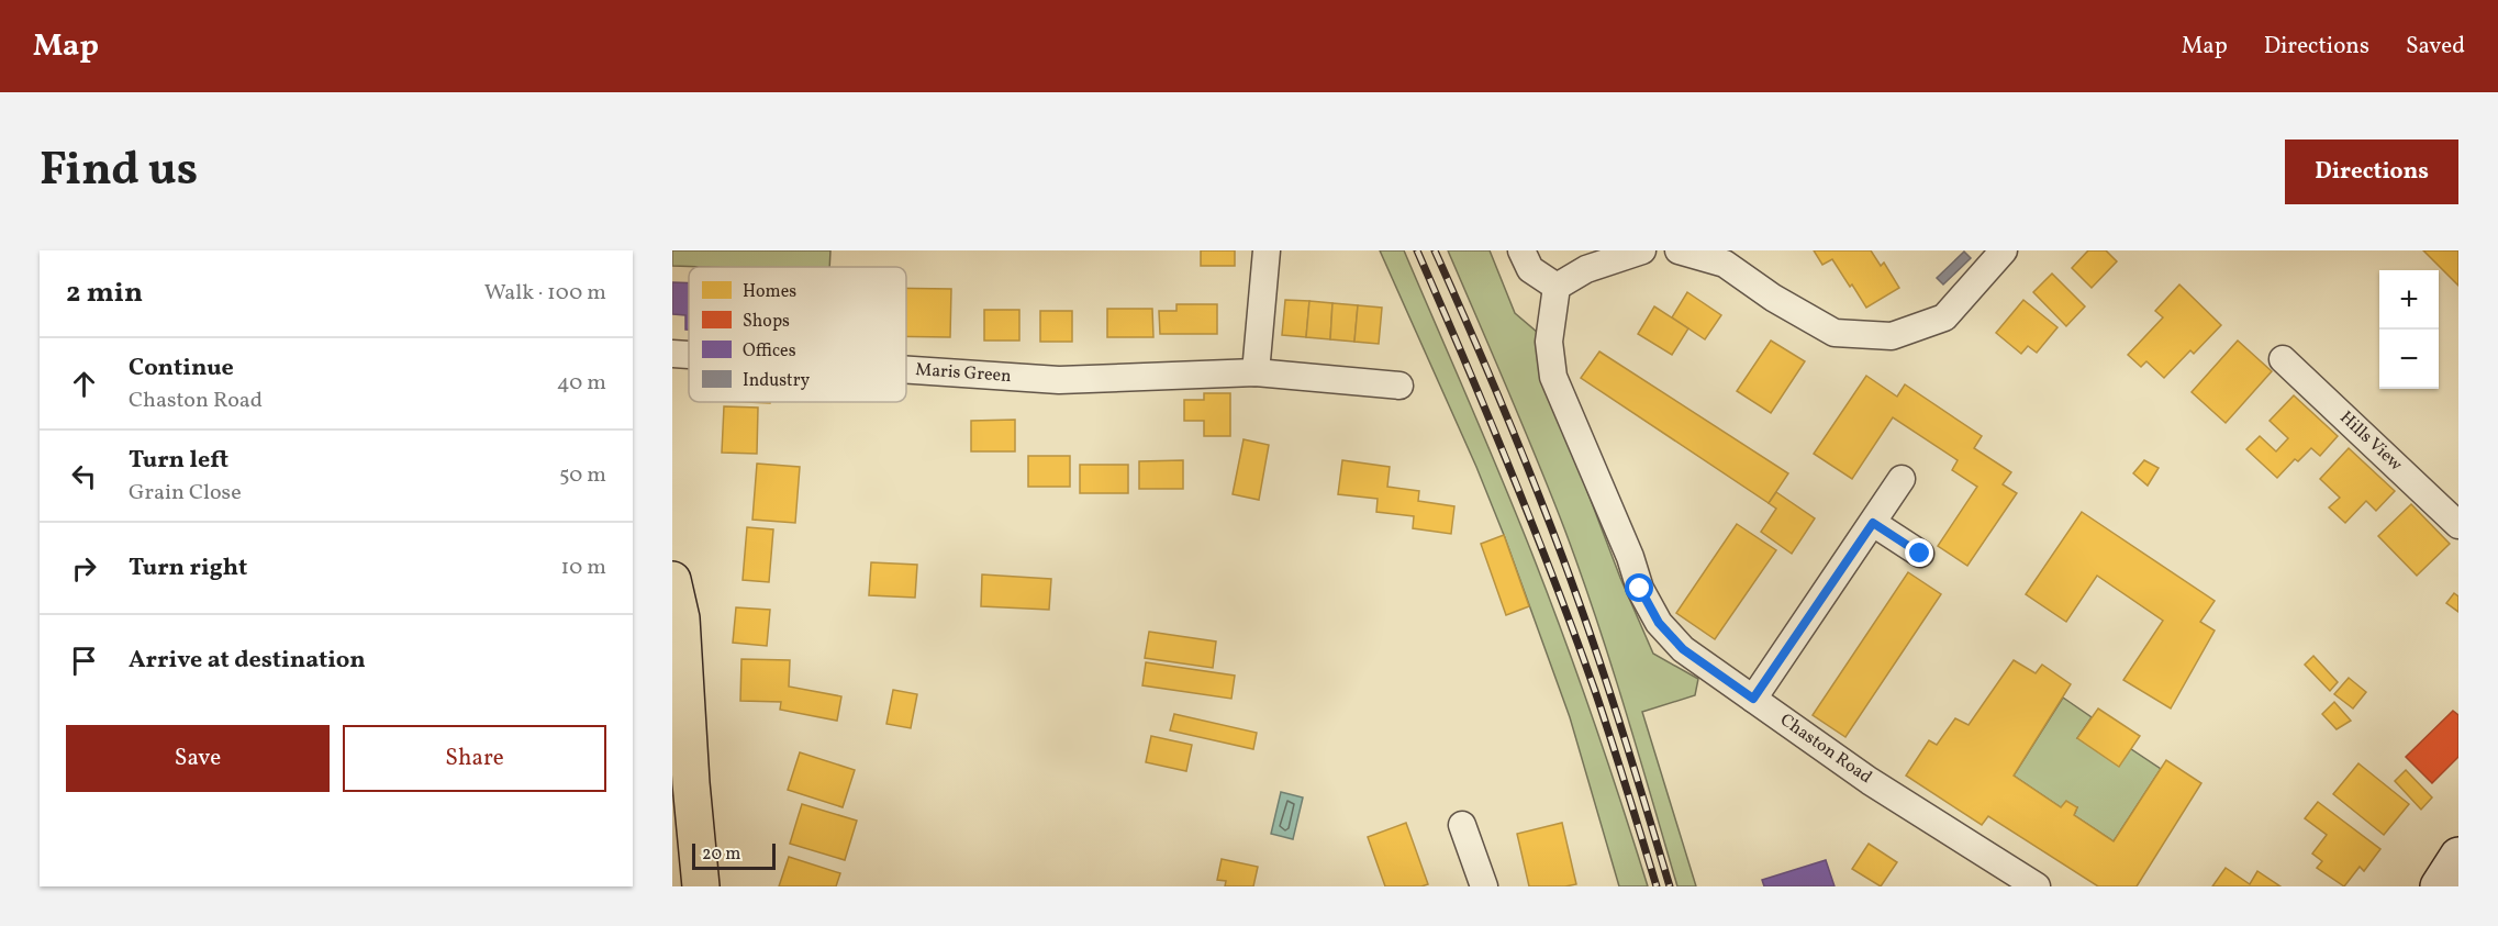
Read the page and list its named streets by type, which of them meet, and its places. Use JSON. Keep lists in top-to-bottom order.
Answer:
{
  "streets": {
    "street": ["Maris Green", "Hills View", "Chaston Road"]
  },
  "legend": [
    "Homes",
    "Shops",
    "Offices",
    "Industry"
  ],
  "scale_bar": "20 m",
  "page": {
    "header": "Map",
    "nav": ["Map", "Directions", "Saved"],
    "title": "Find us",
    "buttons": [
      "Directions",
      ["Save", "Share"]
    ],
    "heading": ["2 min", "Walk · 100 m"],
    "map_buttons": ["+", "−"],
    "list": [
      ["Continue", "Chaston Road", "40 m"],
      ["Turn left", "Grain Close", "50 m"],
      ["Turn right", "10 m"],
      "Arrive at destination"
    ],
    "scale": "20 m"
  }
}
